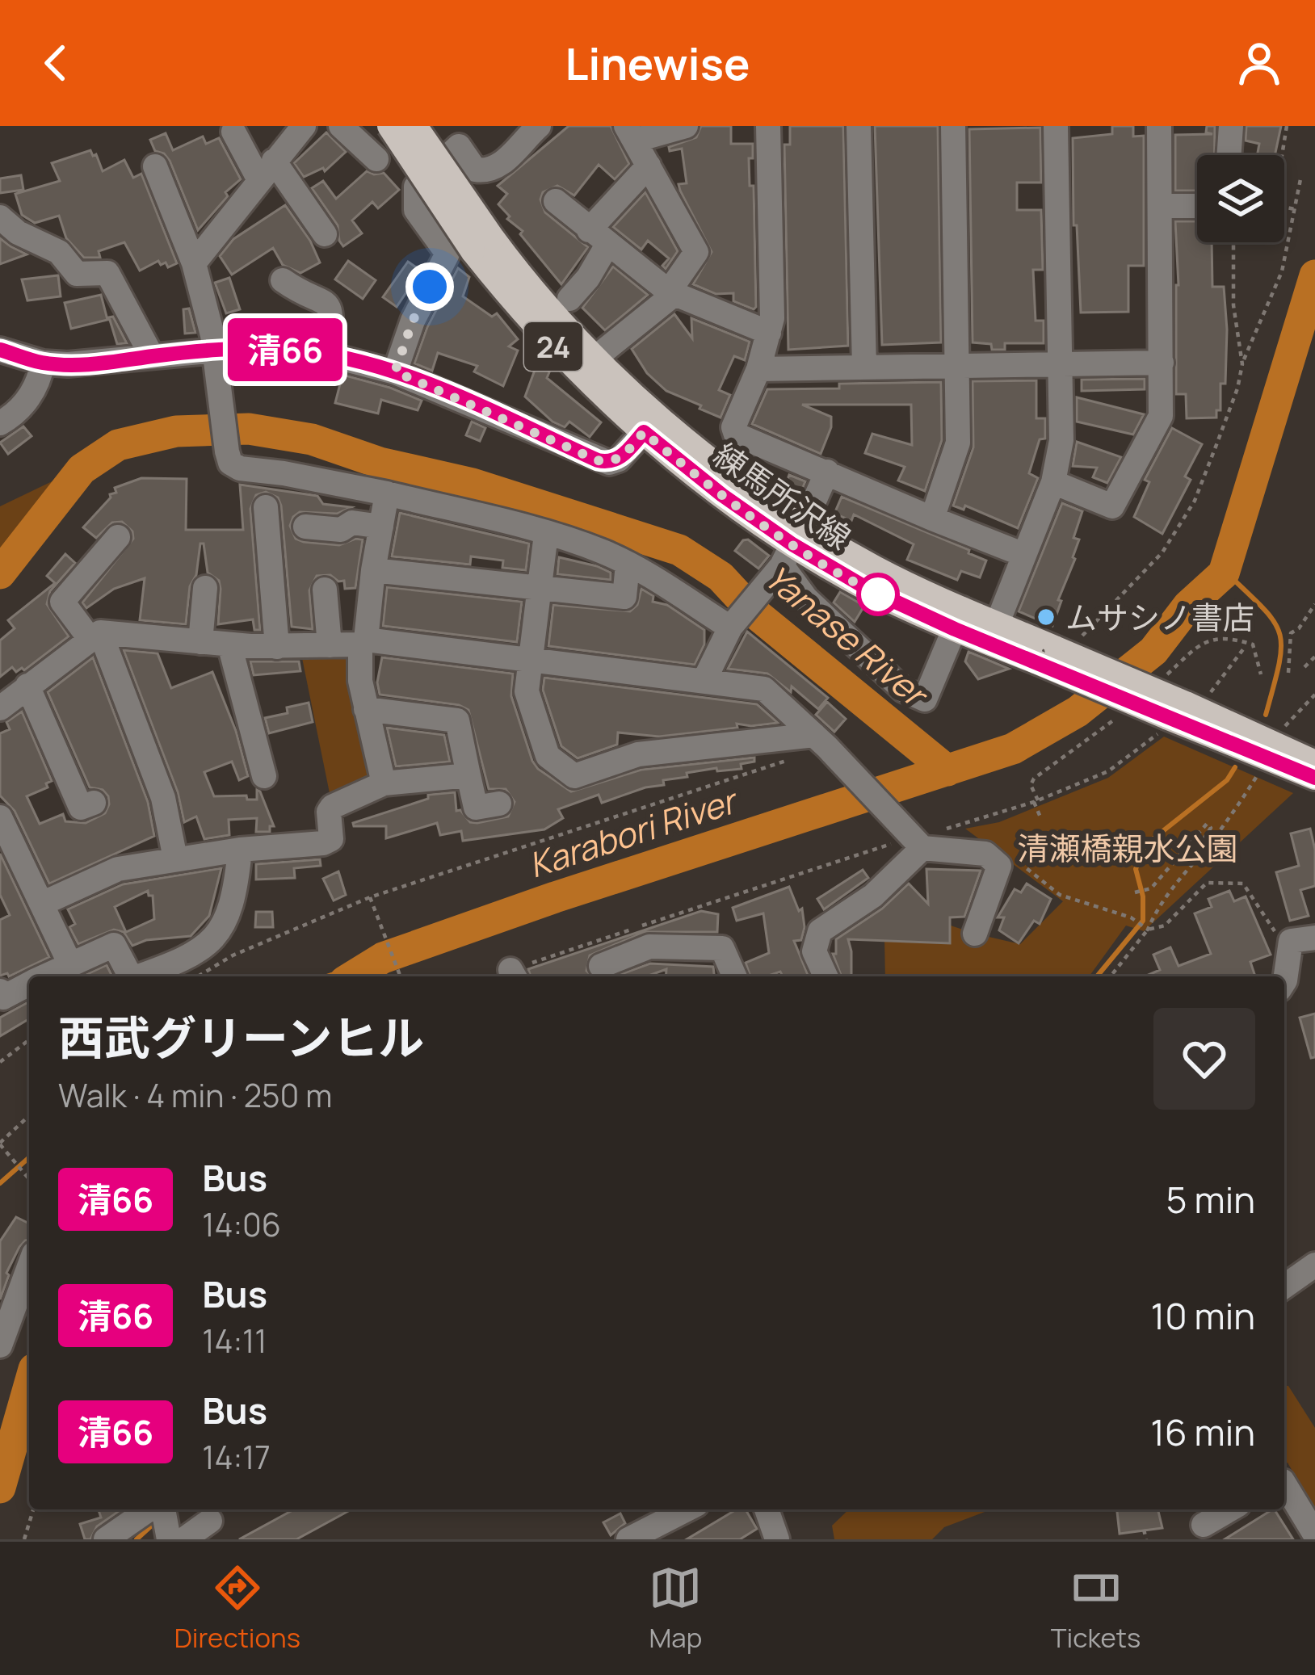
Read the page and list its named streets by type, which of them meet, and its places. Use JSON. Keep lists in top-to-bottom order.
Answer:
{
  "streets": {
    "main road": ["24", "練馬所沢線"]
  },
  "water": ["Yanase River", "Karabori River"],
  "parks": ["清瀬橋親水公園"],
  "places": ["ムサシノ書店"],
  "lines": ["bus line 清66"],
  "page": {
    "header": "Linewise",
    "on_map": "清66",
    "heading": ["西武グリーンヒル", "Walk · 4 min · 250 m"],
    "list": [
      {
        "mark": "清66",
        "name": "Bus",
        "note": "14:06",
        "value": "5 min"
      },
      {
        "mark": "清66",
        "name": "Bus",
        "note": "14:11",
        "value": "10 min"
      },
      {
        "mark": "清66",
        "name": "Bus",
        "note": "14:17",
        "value": "16 min"
      }
    ],
    "tabs": ["Directions", "Map", "Tickets"]
  }
}
